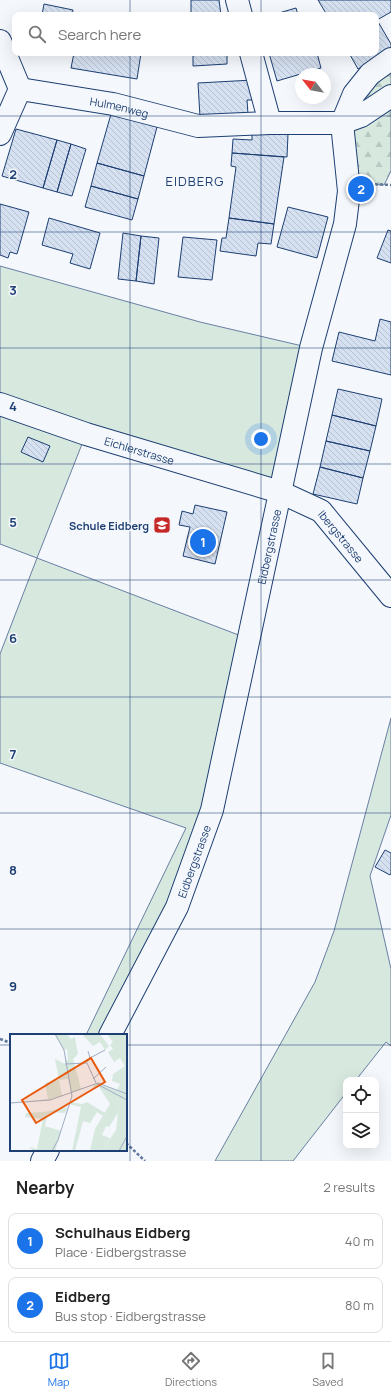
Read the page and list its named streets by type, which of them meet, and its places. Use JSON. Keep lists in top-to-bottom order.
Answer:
{
  "streets": {
    "street": [
      "Hulmenweg",
      "Eichlerstrasse",
      "Ibergstrasse",
      "Eidbergstrasse"
    ]
  },
  "crossings": [
    ["Hulmenweg", "Eidbergstrasse"],
    ["Eichlerstrasse", "Ibergstrasse"],
    ["Eichlerstrasse", "Eidbergstrasse"],
    ["Ibergstrasse", "Eidbergstrasse"]
  ],
  "districts": ["EIDBERG"],
  "places": {
    "school or university": ["Schule Eidberg"]
  },
  "north": "top left",
  "page": {
    "search": "Search here",
    "pins": ["2", "1"],
    "heading": ["Nearby", "2 results"],
    "list": [
      {
        "mark": "1",
        "name": "Schulhaus Eidberg",
        "note": "Place · Eidbergstrasse",
        "value": "40 m"
      },
      {
        "mark": "2",
        "name": "Eidberg",
        "note": "Bus stop · Eidbergstrasse",
        "value": "80 m"
      }
    ],
    "nav": ["Map", "Directions", "Saved"]
  },
  "grid": {
    "rows": [
      "2",
      "3",
      "4",
      "5",
      "6",
      "7",
      "8",
      "9"
    ]
  }
}
